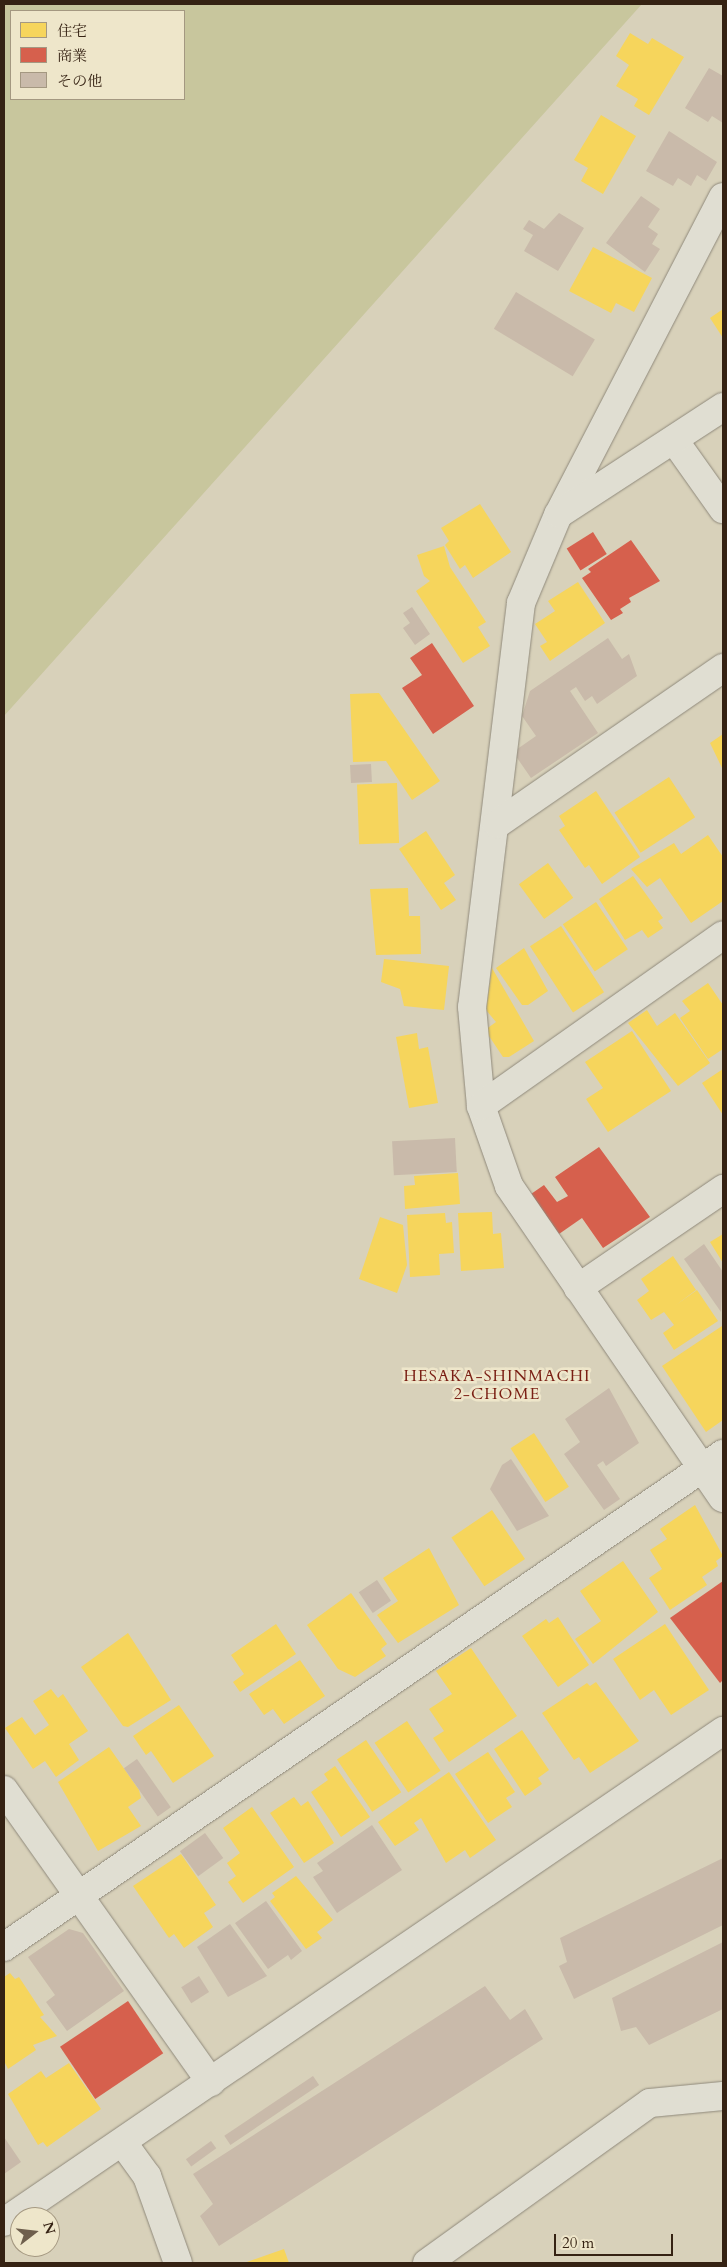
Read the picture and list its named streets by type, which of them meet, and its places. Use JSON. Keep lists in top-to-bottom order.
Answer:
{
  "districts": ["HESAKA-SHINMACHI 2-CHOME"],
  "legend": ["住宅", "商業", "その他"],
  "scale_bar": "20 m",
  "north": "right"
}
